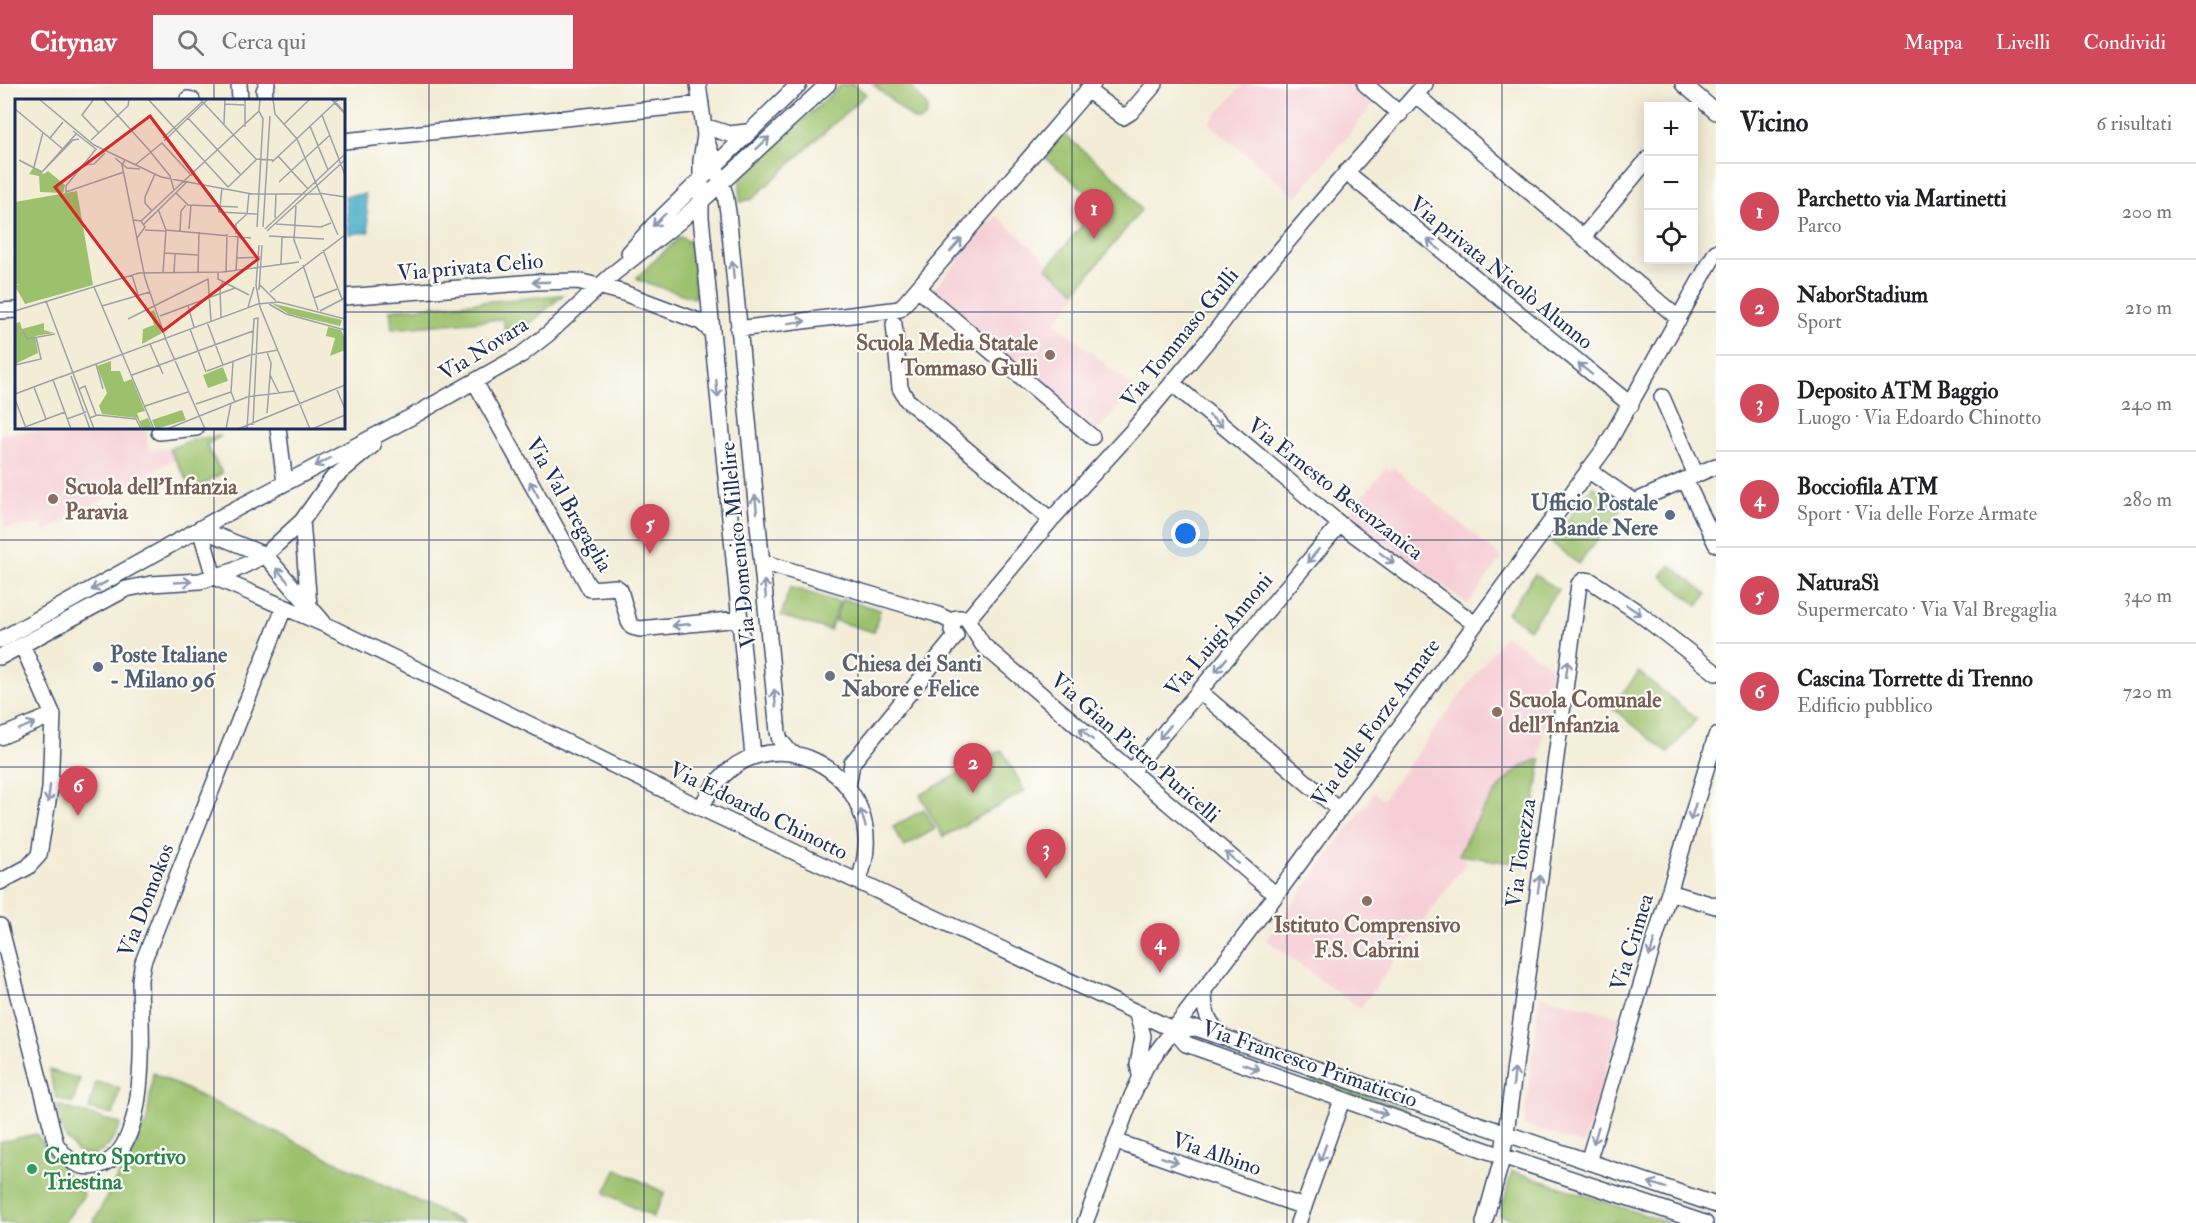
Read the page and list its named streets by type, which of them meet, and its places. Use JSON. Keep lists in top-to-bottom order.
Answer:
{
  "streets": {
    "street": [
      "Via privata Celio",
      "Via privata Nicolò Alunno",
      "Via Tommaso Gulli",
      "Via Novara",
      "Via Ernesto Besenzanica",
      "Via Val Bregaglia",
      "Via Domenico Millelire",
      "Via Luigi Annoni",
      "Via delle Forze Armate",
      "Via Gian Pietro Puricelli",
      "Via Edoardo Chinotto",
      "Via Tonezza",
      "Via Domokos",
      "Via Crimea",
      "Via Francesco Primaticcio",
      "Via Albino"
    ]
  },
  "crossings": [
    ["Via privata Celio", "Via Novara"],
    ["Via privata Celio", "Via Domenico Millelire"],
    ["Via privata Nicolò Alunno", "Via Tommaso Gulli"],
    ["Via privata Nicolò Alunno", "Via delle Forze Armate"],
    ["Via Tommaso Gulli", "Via Ernesto Besenzanica"],
    ["Via Tommaso Gulli", "Via Gian Pietro Puricelli"],
    ["Via Novara", "Via Val Bregaglia"],
    ["Via Novara", "Via Edoardo Chinotto"],
    ["Via Ernesto Besenzanica", "Via Luigi Annoni"],
    ["Via Ernesto Besenzanica", "Via delle Forze Armate"],
    ["Via Val Bregaglia", "Via Domenico Millelire"],
    ["Via Luigi Annoni", "Via Gian Pietro Puricelli"],
    ["Via delle Forze Armate", "Via Gian Pietro Puricelli"],
    ["Via delle Forze Armate", "Via Edoardo Chinotto"],
    ["Via delle Forze Armate", "Via Francesco Primaticcio"],
    ["Via delle Forze Armate", "Via Albino"],
    ["Via Edoardo Chinotto", "Via Domokos"],
    ["Via Edoardo Chinotto", "Via Francesco Primaticcio"],
    ["Via Tonezza", "Via Francesco Primaticcio"],
    ["Via Crimea", "Via Francesco Primaticcio"]
  ],
  "one_way": [
    "Via privata Celio",
    "Via Ernesto Besenzanica",
    "Via Val Bregaglia",
    "Via Luigi Annoni",
    "Via Crimea",
    "Via Albino"
  ],
  "places": [
    "Scuola Media Statale Tommaso Gulli",
    "Scuola dell'Infanzia Paravia",
    "Ufficio Postale Bande Nere",
    "Poste Italiane - Milano 96",
    "Chiesa dei Santi Nabore e Felice",
    "Scuola Comunale dell'Infanzia",
    "Istituto Comprensivo F.S. Cabrini",
    "Centro Sportivo Triestina"
  ],
  "page": {
    "header": "Citynav",
    "search": "Cerca qui",
    "nav": ["Mappa", "Livelli", "Condividi"],
    "heading": ["Vicino", "6 risultati"],
    "map_buttons": ["+", "−"],
    "list": [
      {
        "mark": "1",
        "name": "Parchetto via Martinetti",
        "note": "Parco",
        "value": "200 m"
      },
      {
        "mark": "2",
        "name": "NaborStadium",
        "note": "Sport",
        "value": "210 m"
      },
      {
        "mark": "3",
        "name": "Deposito ATM Baggio",
        "note": "Luogo · Via Edoardo Chinotto",
        "value": "240 m"
      },
      {
        "mark": "4",
        "name": "Bocciofila ATM",
        "note": "Sport · Via delle Forze Armate",
        "value": "280 m"
      },
      {
        "mark": "5",
        "name": "NaturaSì",
        "note": "Supermercato · Via Val Bregaglia",
        "value": "340 m"
      },
      {
        "mark": "6",
        "name": "Cascina Torrette di Trenno",
        "note": "Edificio pubblico",
        "value": "720 m"
      }
    ],
    "pins": [
      "1",
      "5",
      "2",
      "6",
      "3",
      "4"
    ]
  }
}
